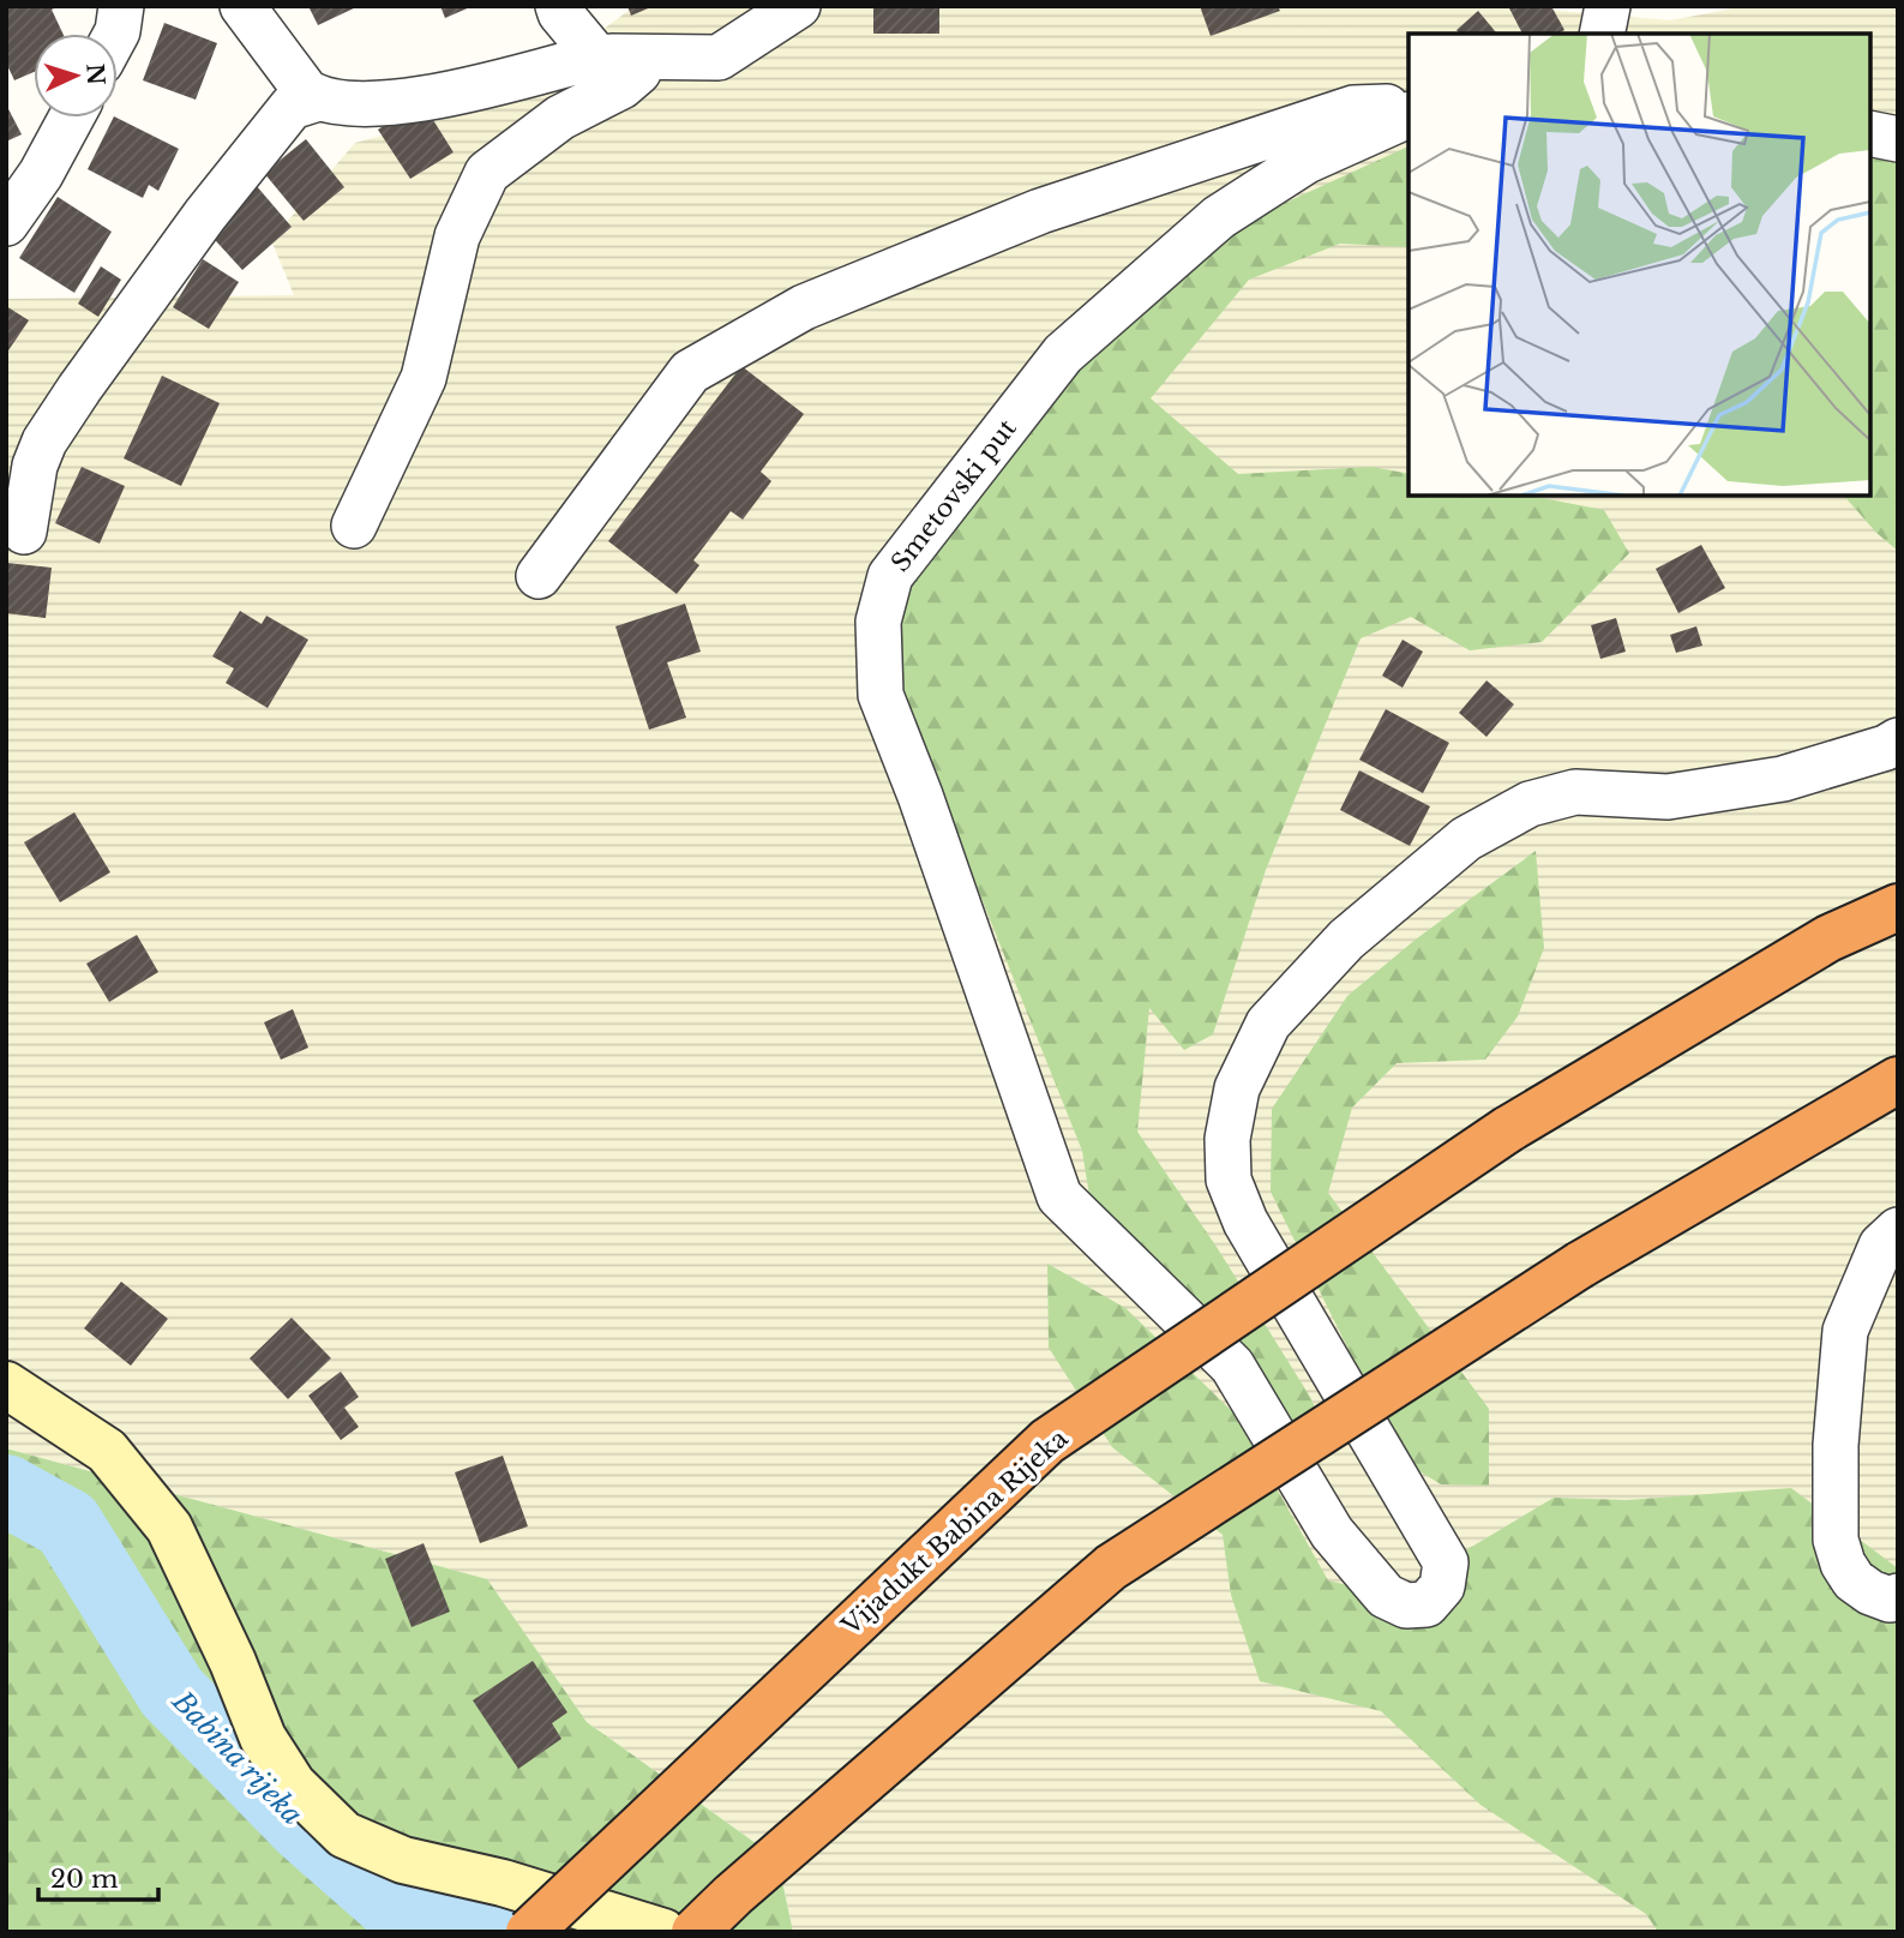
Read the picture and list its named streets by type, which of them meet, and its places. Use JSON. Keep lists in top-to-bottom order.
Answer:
{
  "streets": {
    "highway": ["Vijadukt Babina Rijeka"],
    "street": ["Smetovski put"]
  },
  "water": ["Babina rijeka"],
  "scale_bar": "20 m",
  "north": "right"
}
